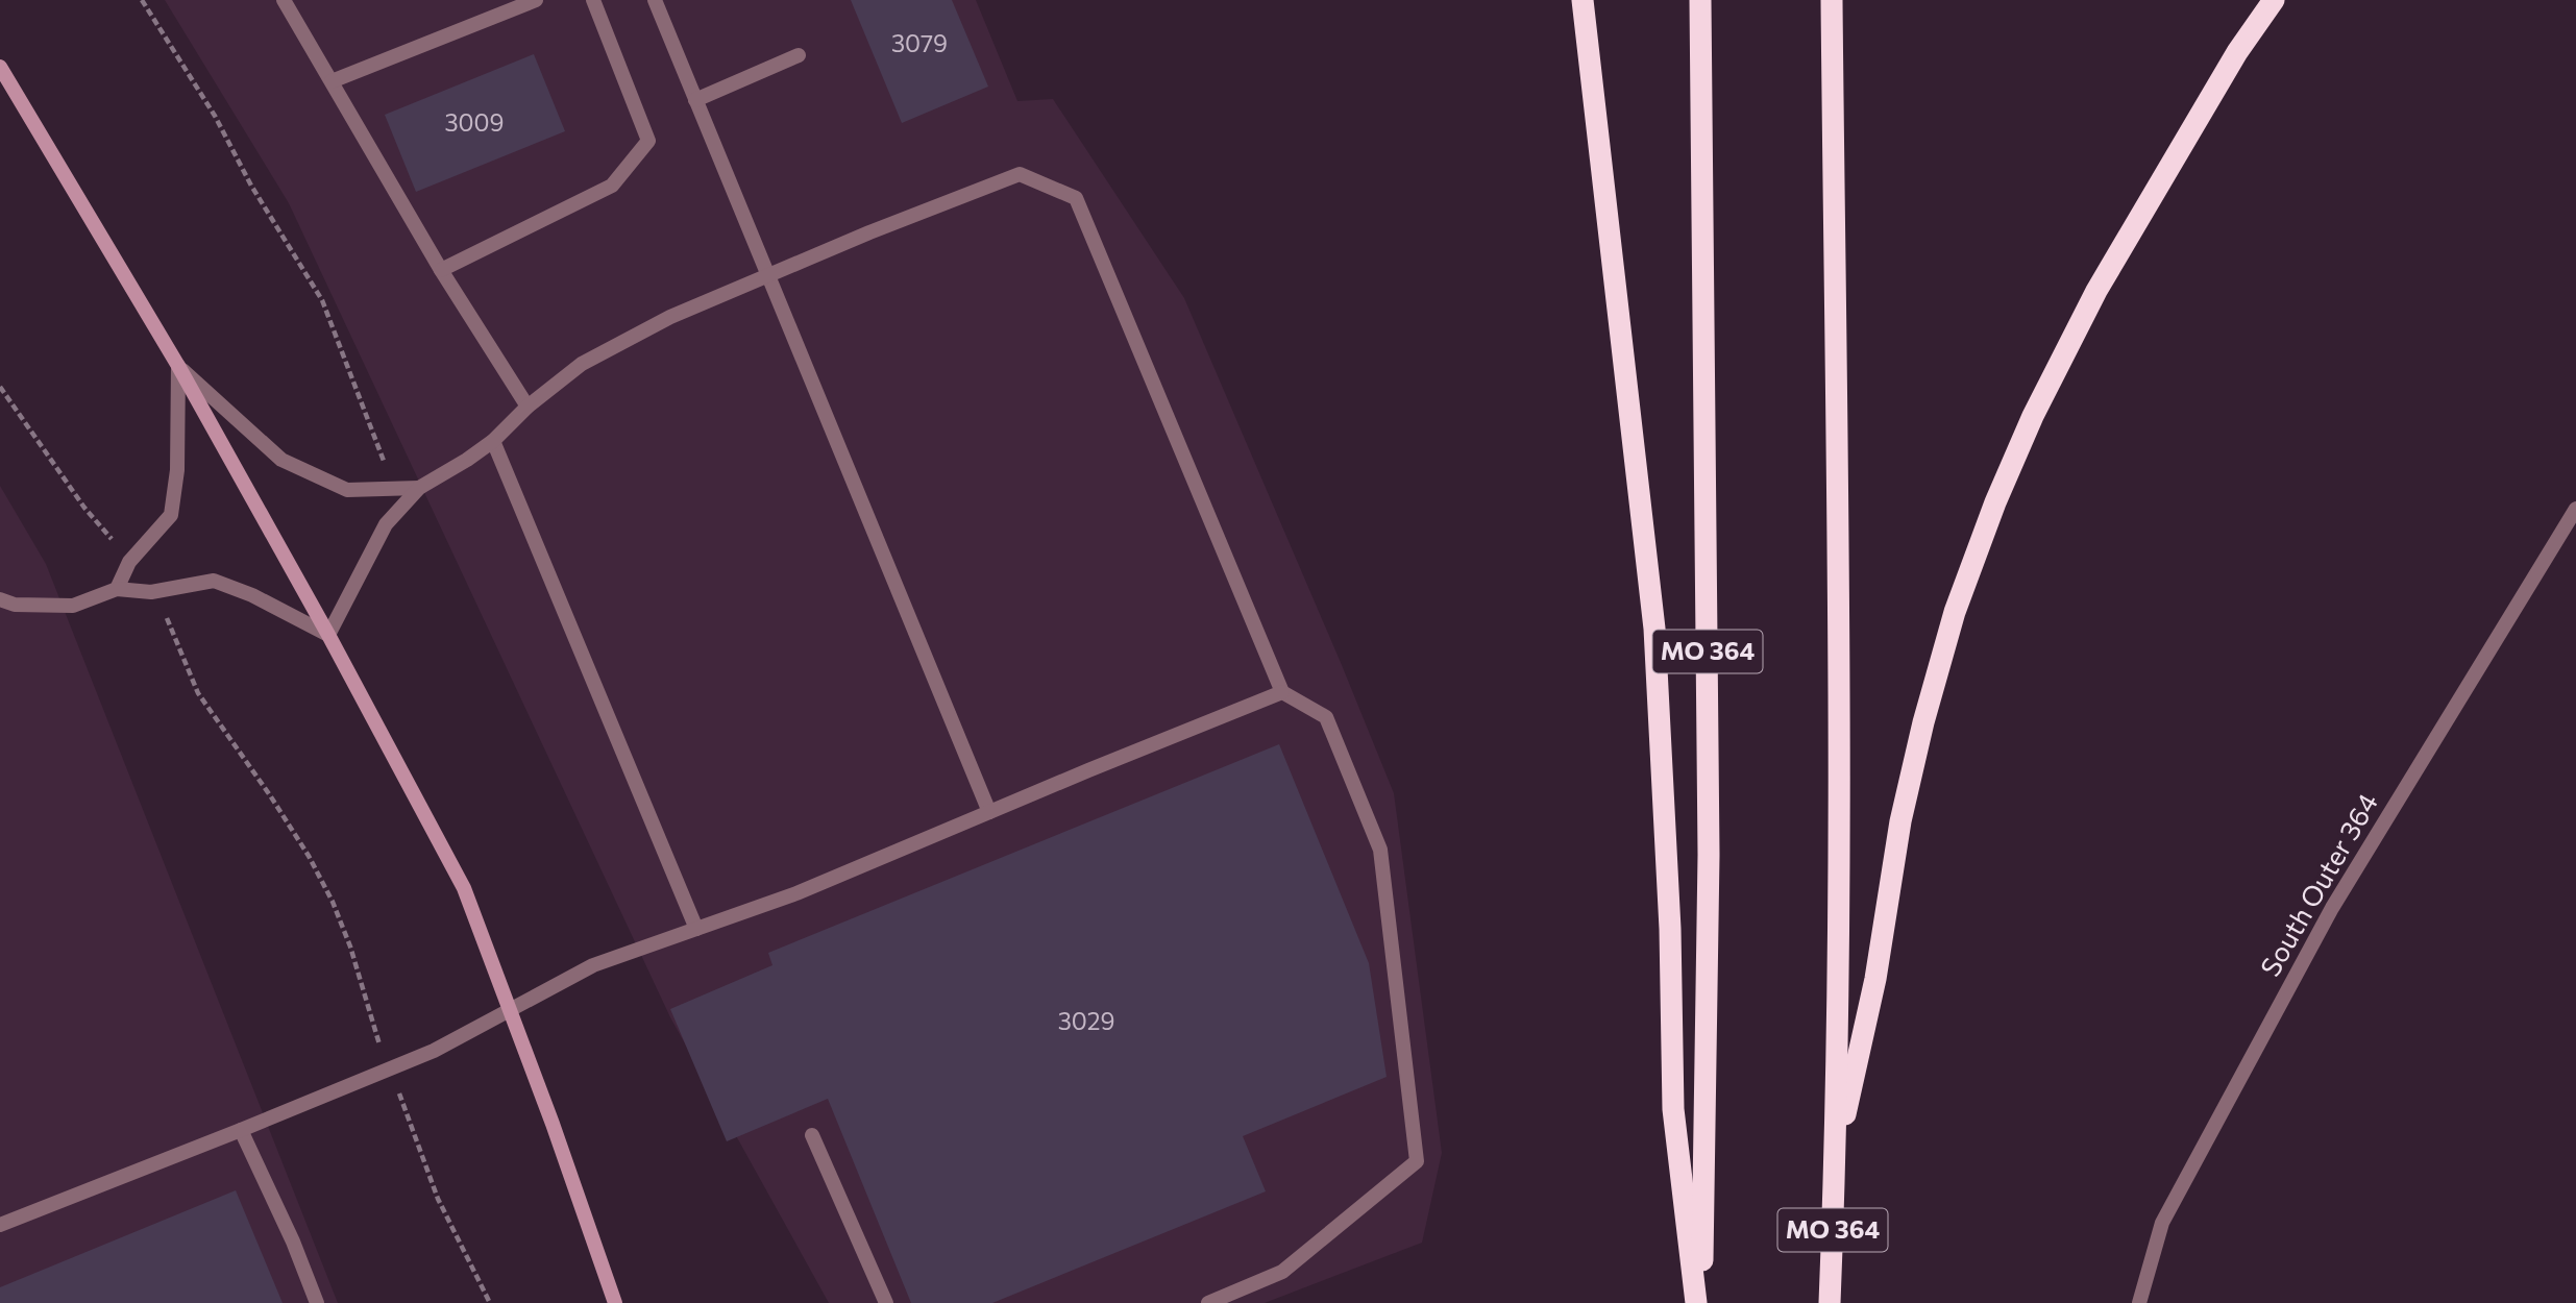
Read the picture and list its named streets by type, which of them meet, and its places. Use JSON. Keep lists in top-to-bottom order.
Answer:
{
  "streets": {
    "highway": ["MO 364"],
    "street": ["South Outer 364"]
  },
  "house_numbers": ["3079", "3009", "3029"]
}
